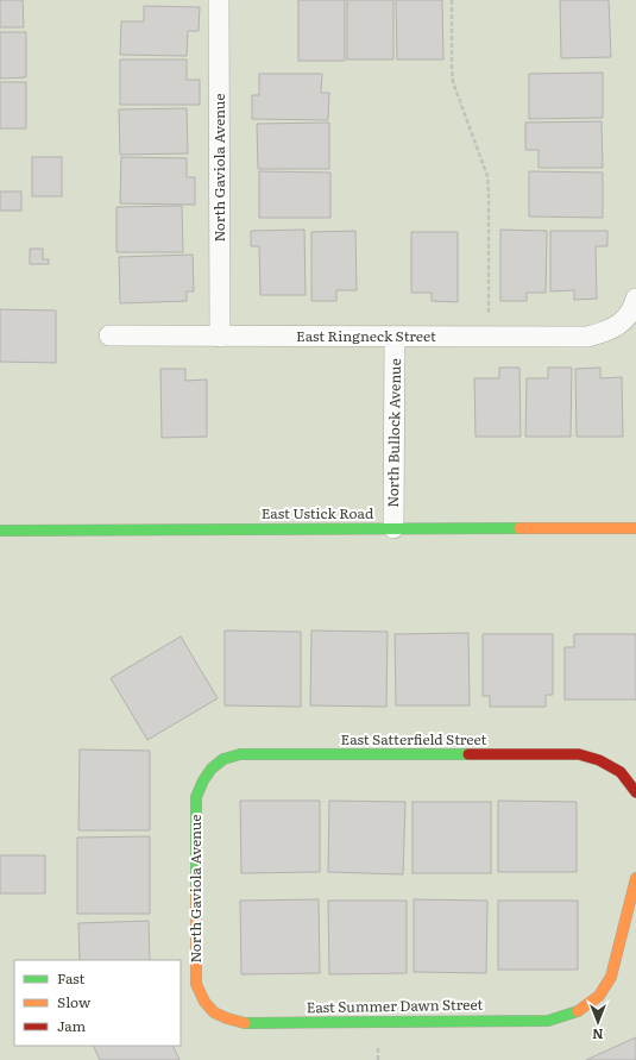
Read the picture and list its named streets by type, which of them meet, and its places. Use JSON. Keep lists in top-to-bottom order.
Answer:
{
  "streets": {
    "street": [
      "North Gaviola Avenue",
      "East Ringneck Street",
      "North Bullock Avenue",
      "East Ustick Road",
      "East Satterfield Street",
      "East Summer Dawn Street"
    ]
  },
  "crossings": [
    ["North Gaviola Avenue", "East Ringneck Street"],
    ["North Gaviola Avenue", "East Satterfield Street"],
    ["North Gaviola Avenue", "East Summer Dawn Street"],
    ["East Ringneck Street", "North Bullock Avenue"],
    ["North Bullock Avenue", "East Ustick Road"]
  ],
  "legend": ["Fast", "Slow", "Jam"],
  "north": "bottom"
}
